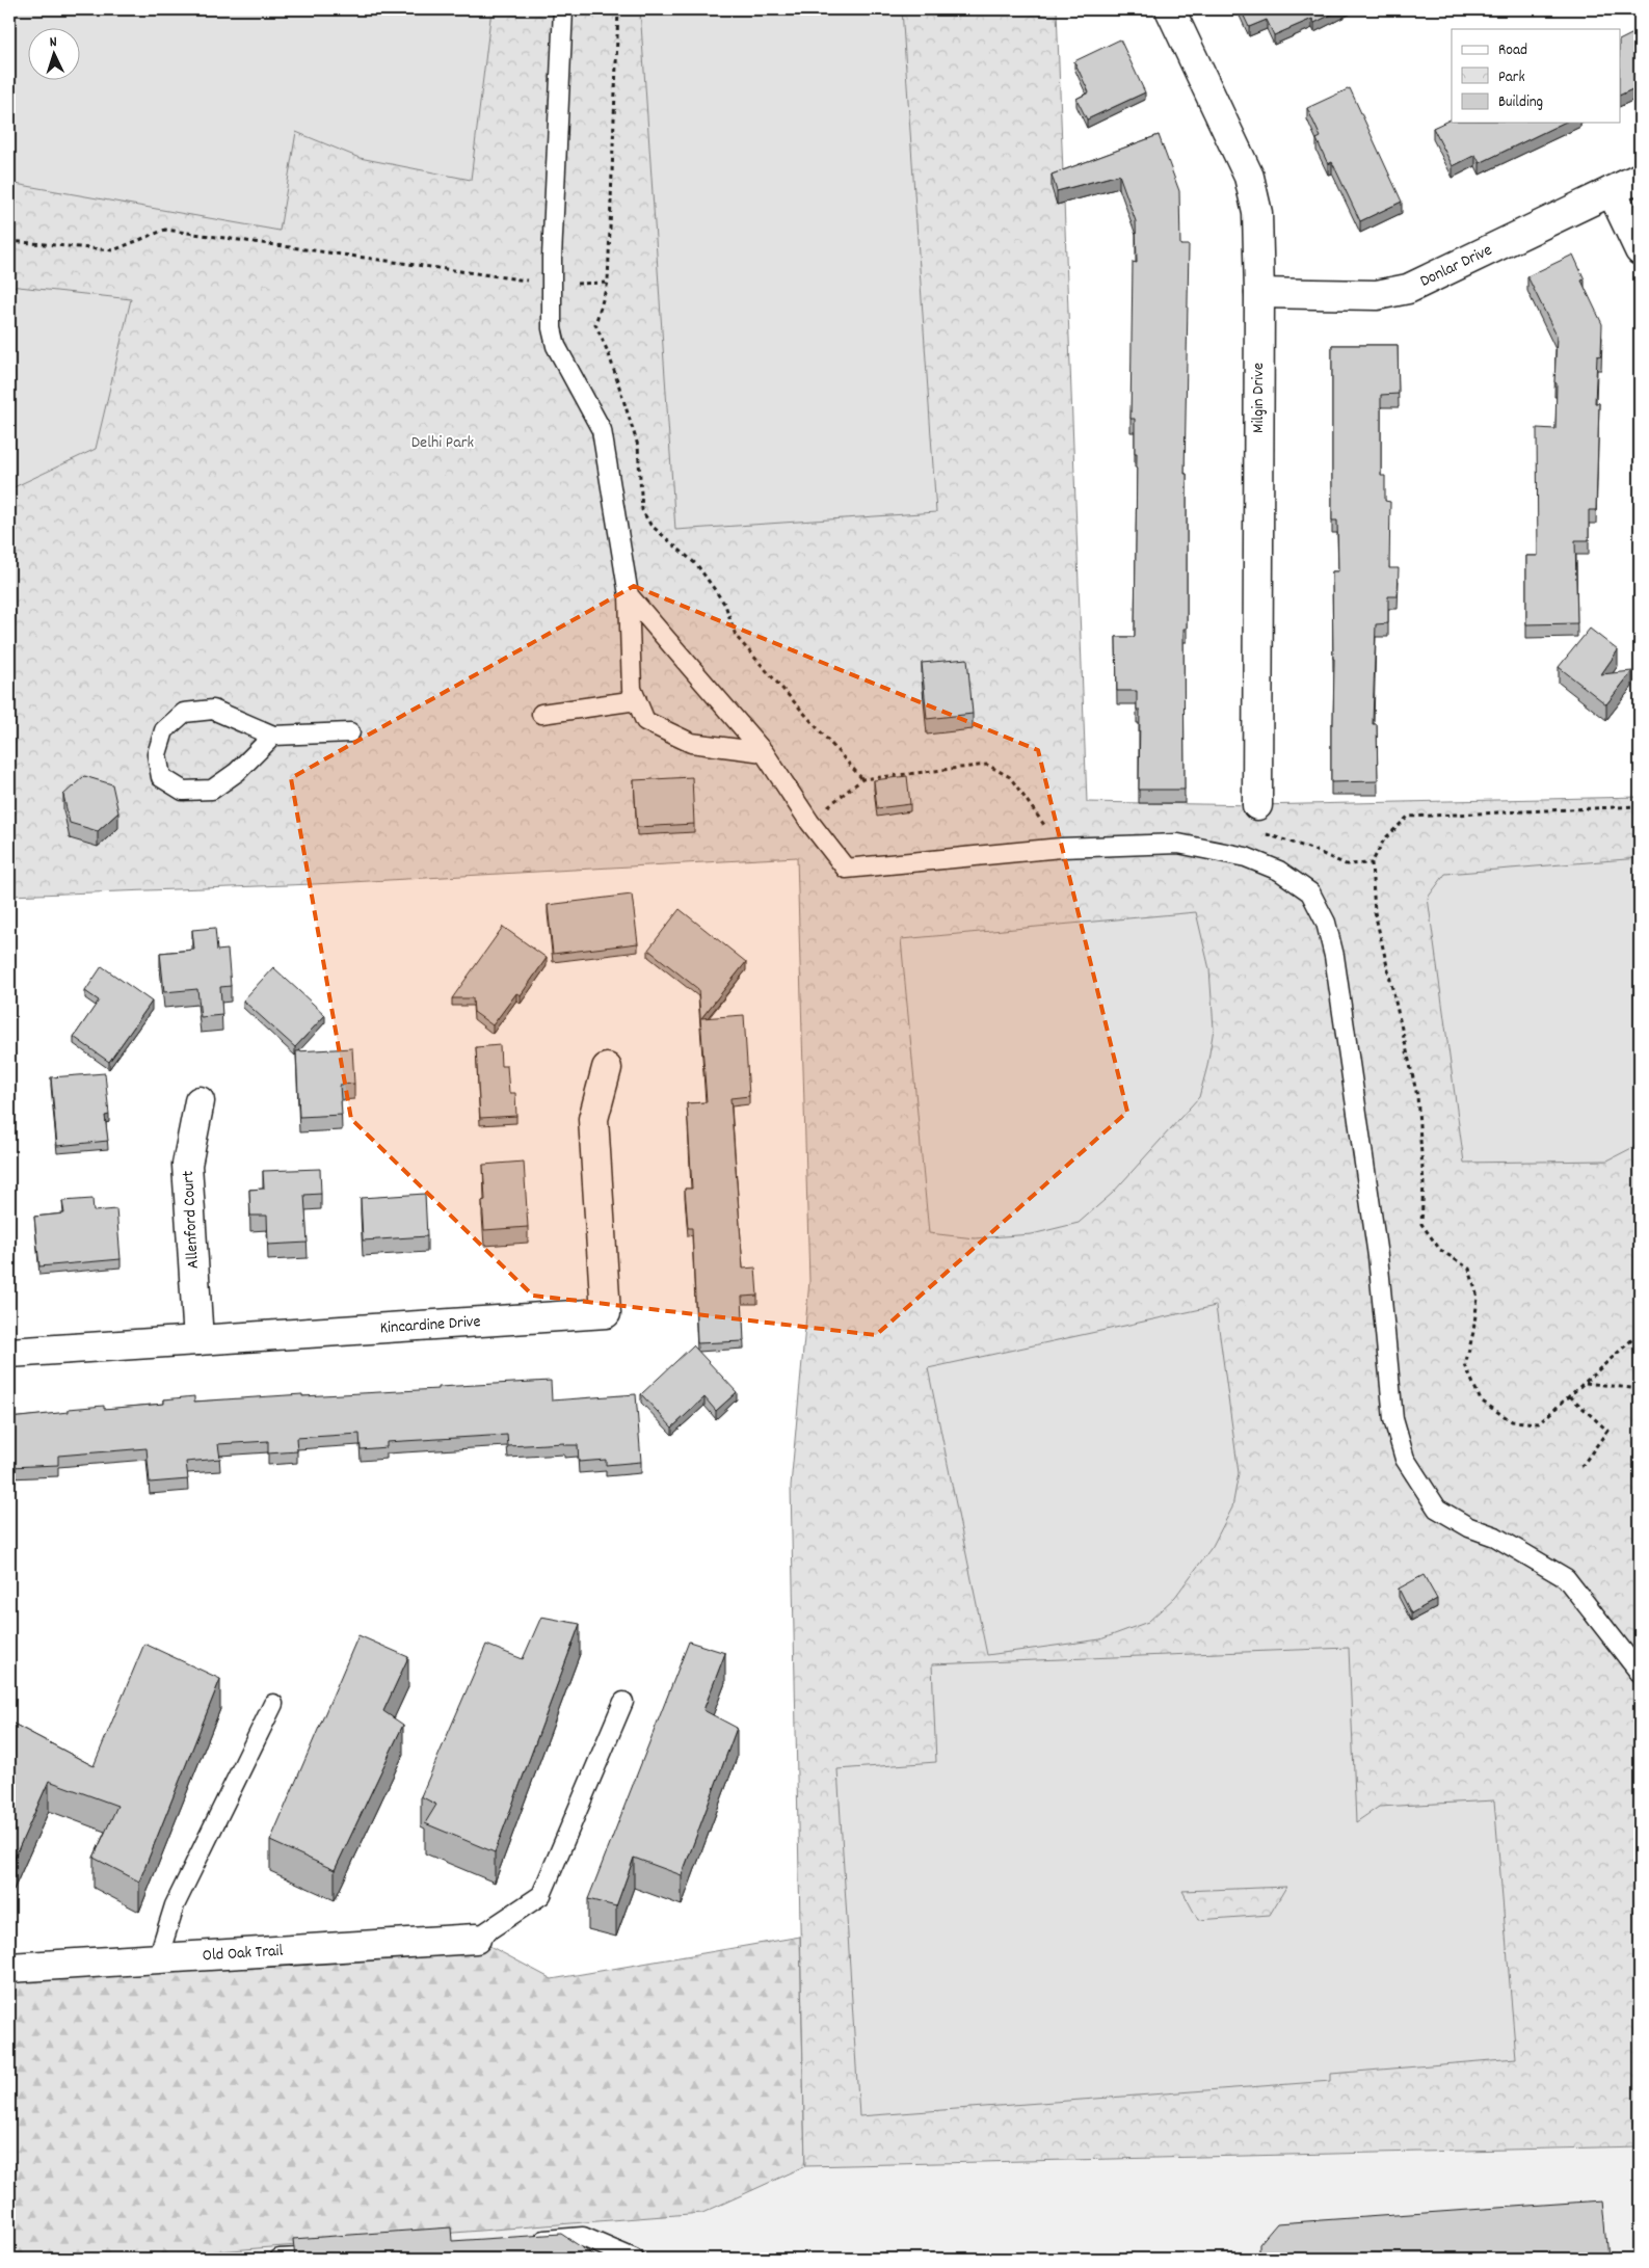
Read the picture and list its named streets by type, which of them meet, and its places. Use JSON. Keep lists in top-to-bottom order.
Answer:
{
  "streets": {
    "street": [
      "Donlar Drive",
      "Milgin Drive",
      "Allenford Court",
      "Kincardine Drive",
      "Old Oak Trail"
    ]
  },
  "crossings": [
    ["Donlar Drive", "Milgin Drive"],
    ["Allenford Court", "Kincardine Drive"]
  ],
  "parks": ["Delhi Park"],
  "legend": ["Road", "Park", "Building"],
  "north": "top"
}
